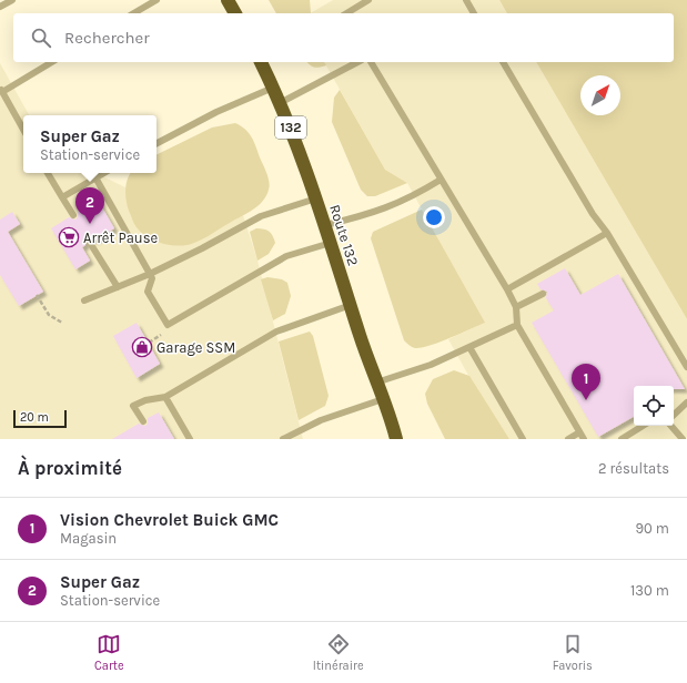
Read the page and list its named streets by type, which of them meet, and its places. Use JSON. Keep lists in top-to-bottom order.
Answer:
{
  "streets": {
    "highway": ["132", "Route 132"]
  },
  "places": {
    "supermarket": ["Arrêt Pause"],
    "shop": ["Garage SSM"]
  },
  "scale_bar": "20 m",
  "north": "top right",
  "page": {
    "search": "Rechercher",
    "popup": ["Super Gaz", "Station-service"],
    "pins": ["2", "1"],
    "scale": "20 m",
    "heading": ["À proximité", "2 résultats"],
    "list": [
      {
        "mark": "1",
        "name": "Vision Chevrolet Buick GMC",
        "note": "Magasin",
        "value": "90 m"
      },
      {
        "mark": "2",
        "name": "Super Gaz",
        "note": "Station-service",
        "value": "130 m"
      }
    ],
    "nav": ["Carte", "Itinéraire", "Favoris"]
  }
}
